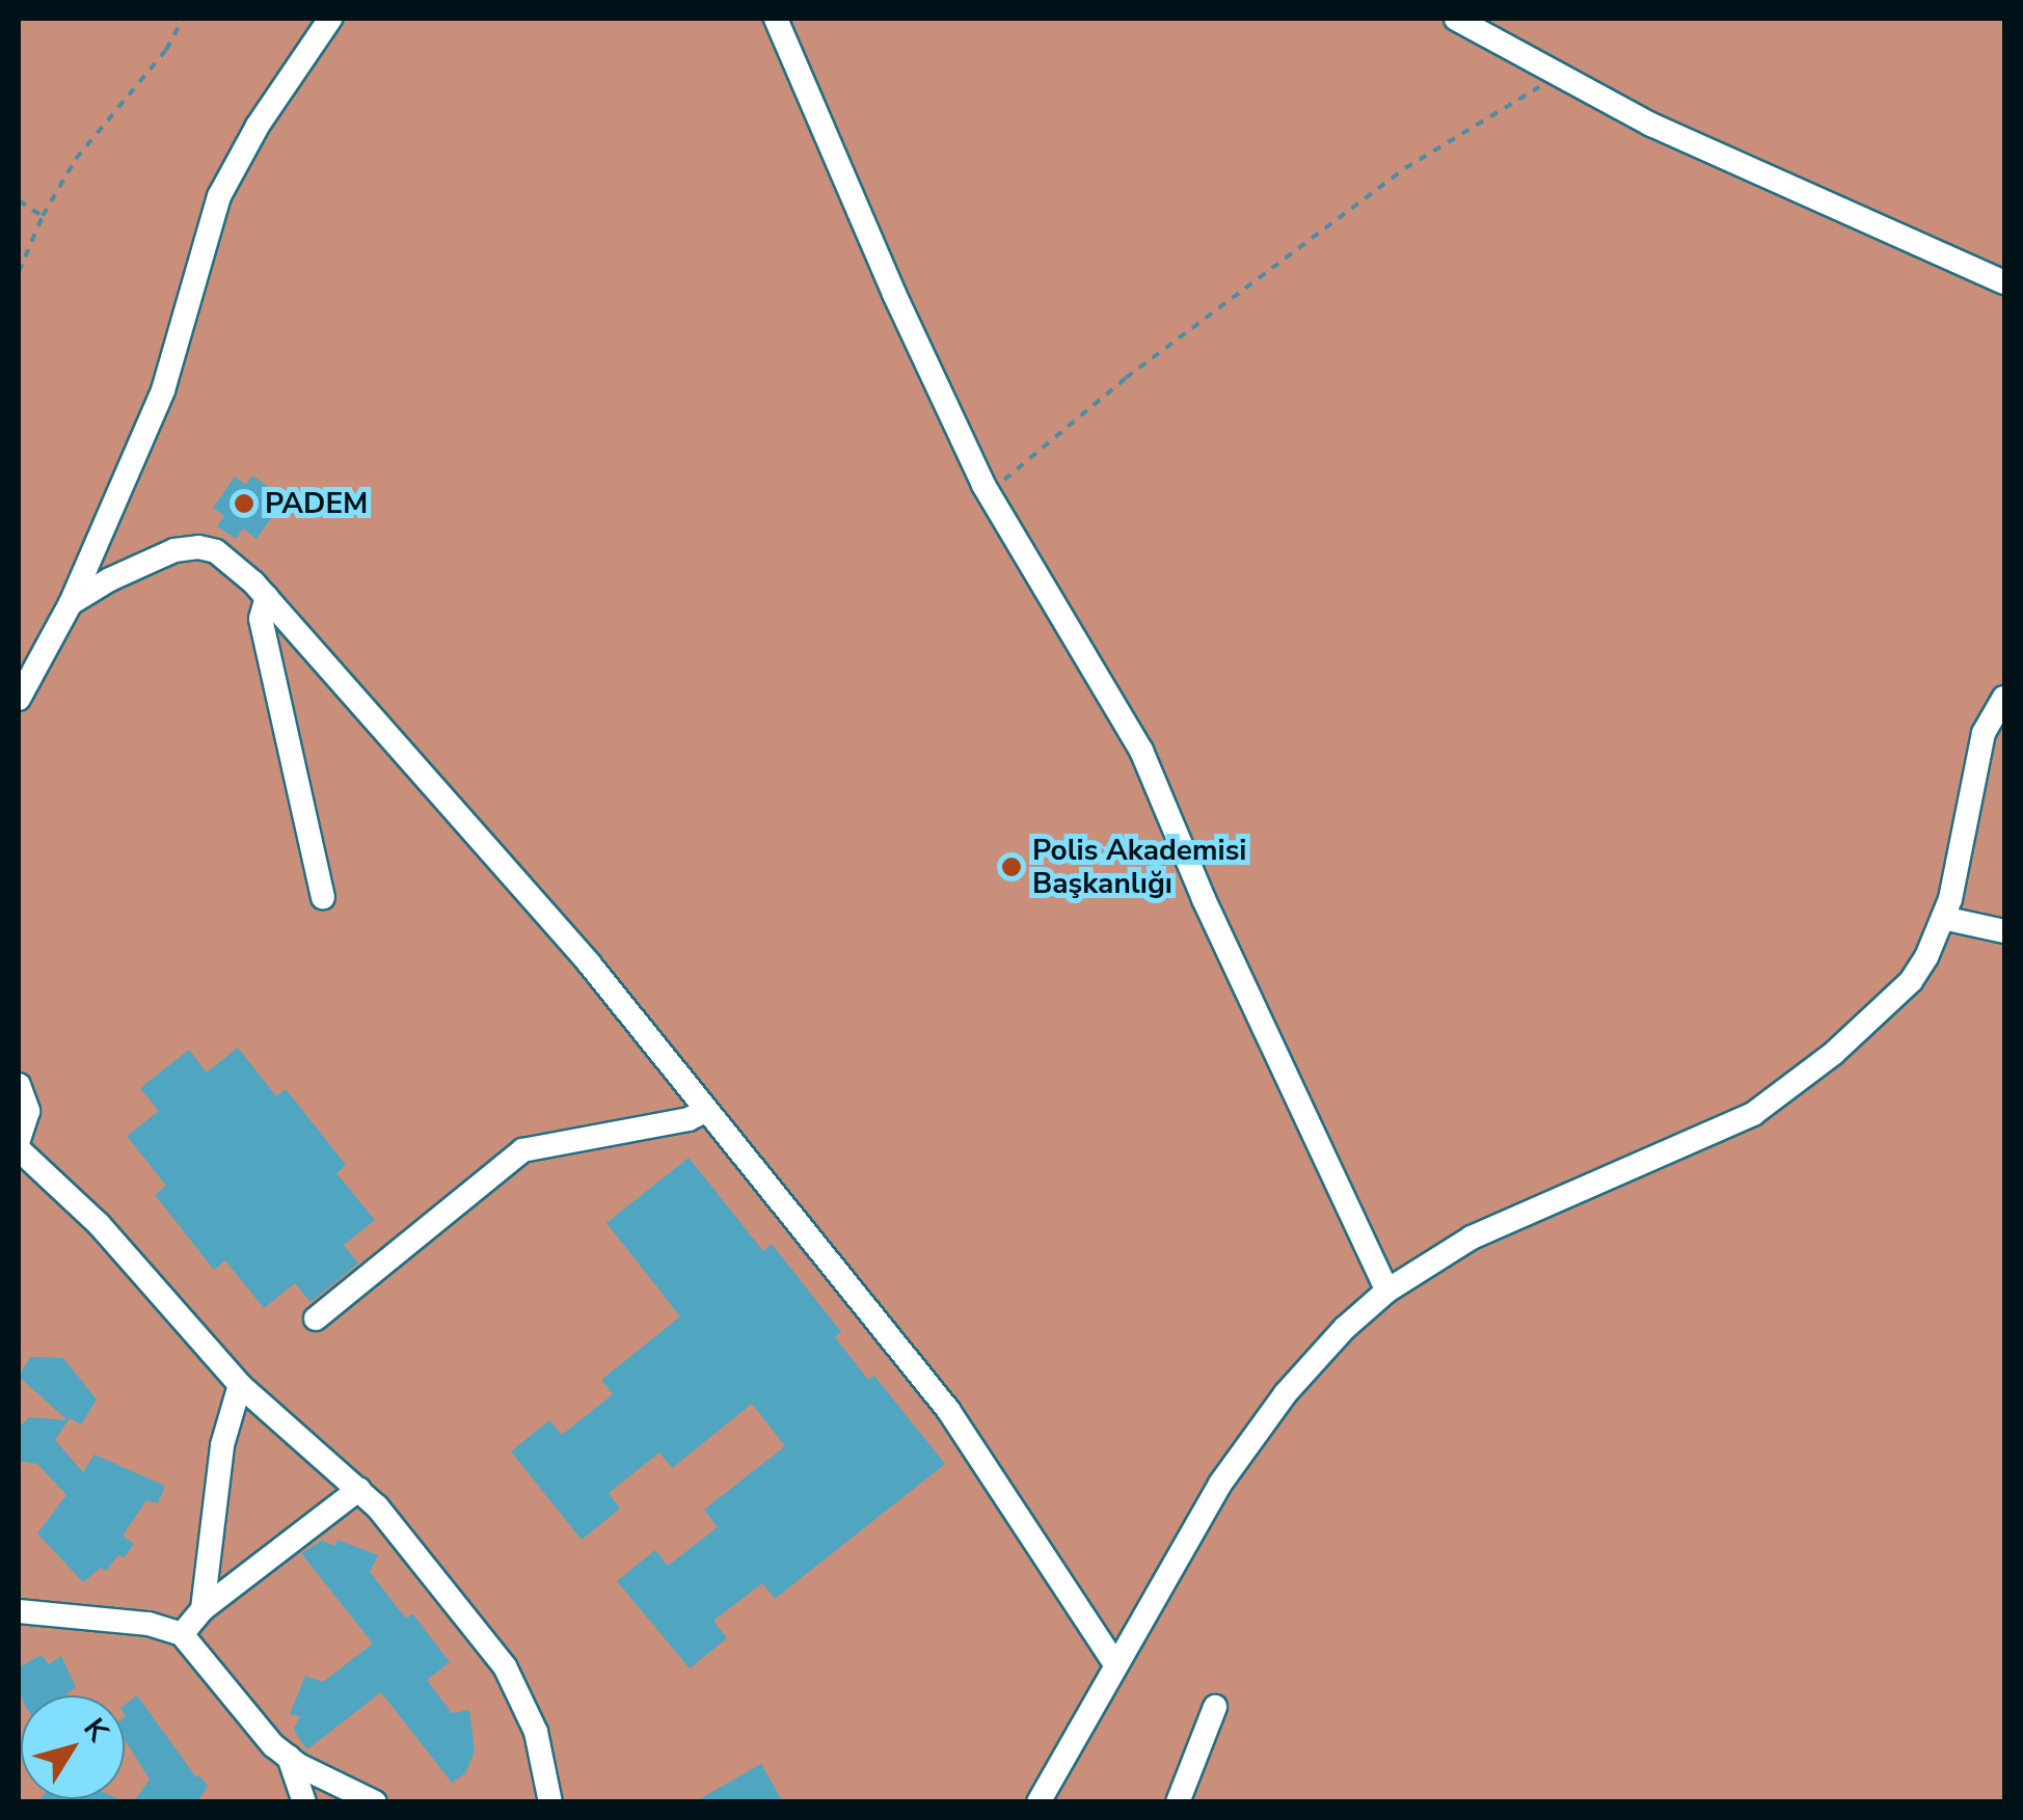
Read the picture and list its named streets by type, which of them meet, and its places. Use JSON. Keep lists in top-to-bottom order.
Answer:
{
  "places": ["PADEM", "Polis Akademisi Başkanlığı"],
  "north": "top right"
}
